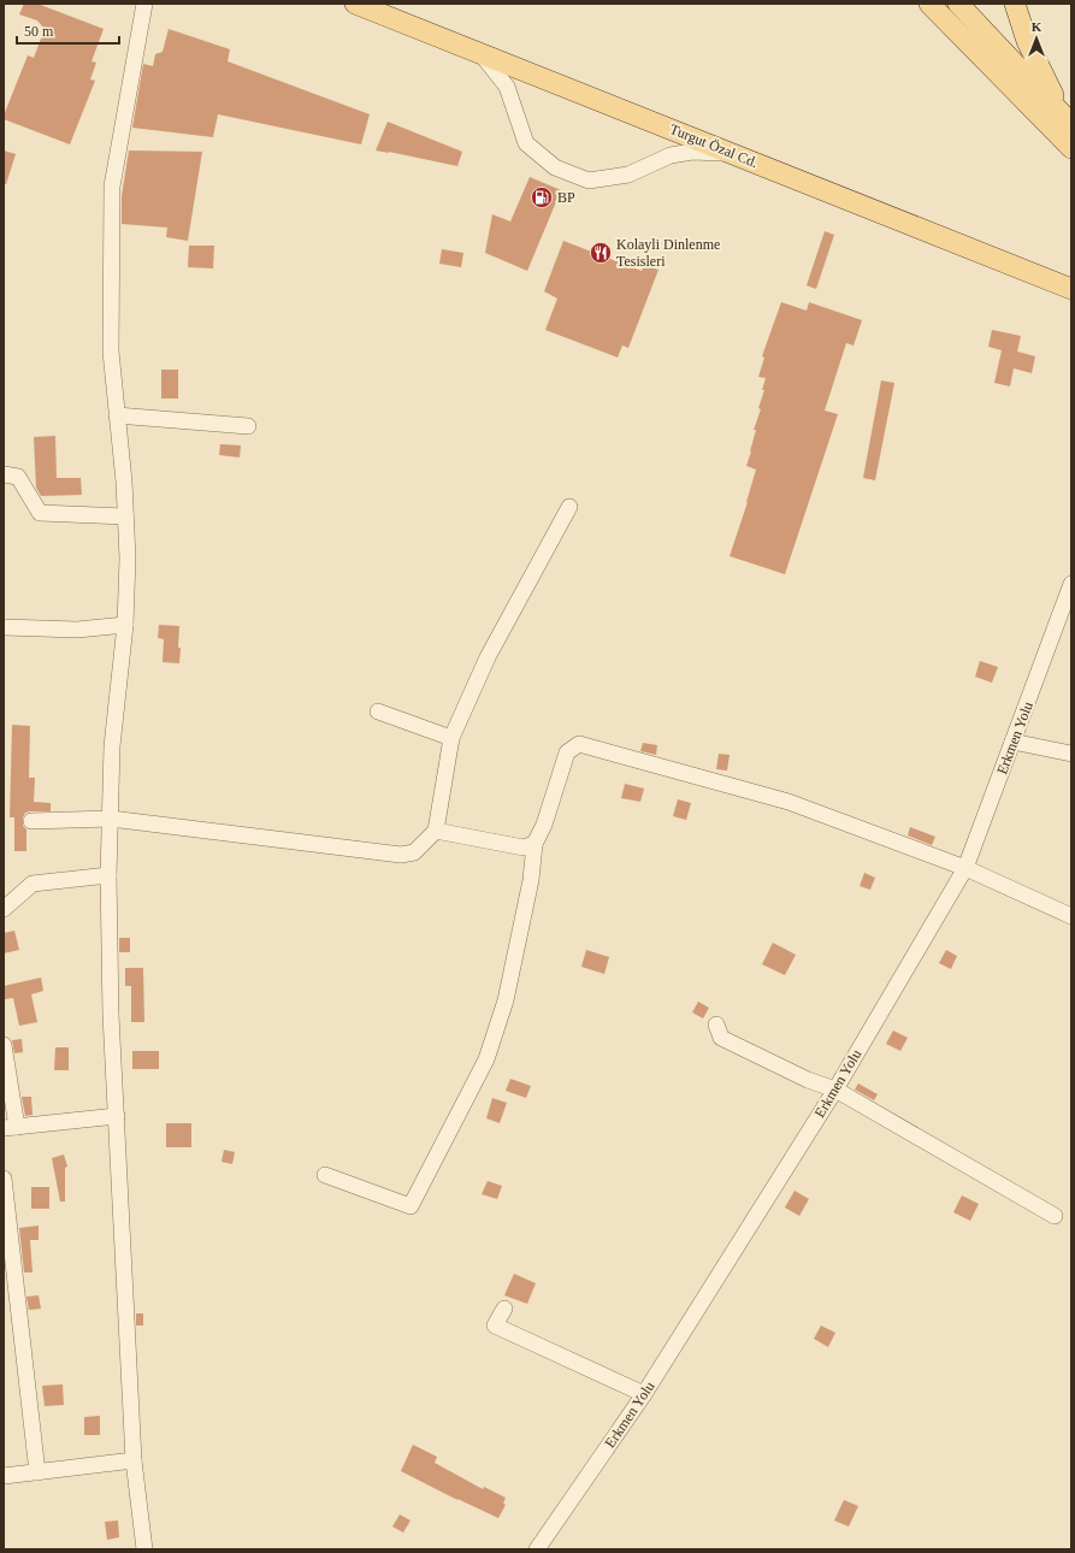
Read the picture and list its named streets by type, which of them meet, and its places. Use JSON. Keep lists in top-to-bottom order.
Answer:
{
  "streets": {
    "main road": ["Turgut Özal Cd."],
    "street": ["Erkmen Yolu"]
  },
  "places": {
    "fuel station": ["BP"],
    "restaurant": ["Kolayli Dinlenme Tesisleri"]
  },
  "scale_bar": "50 m",
  "north": "top"
}
